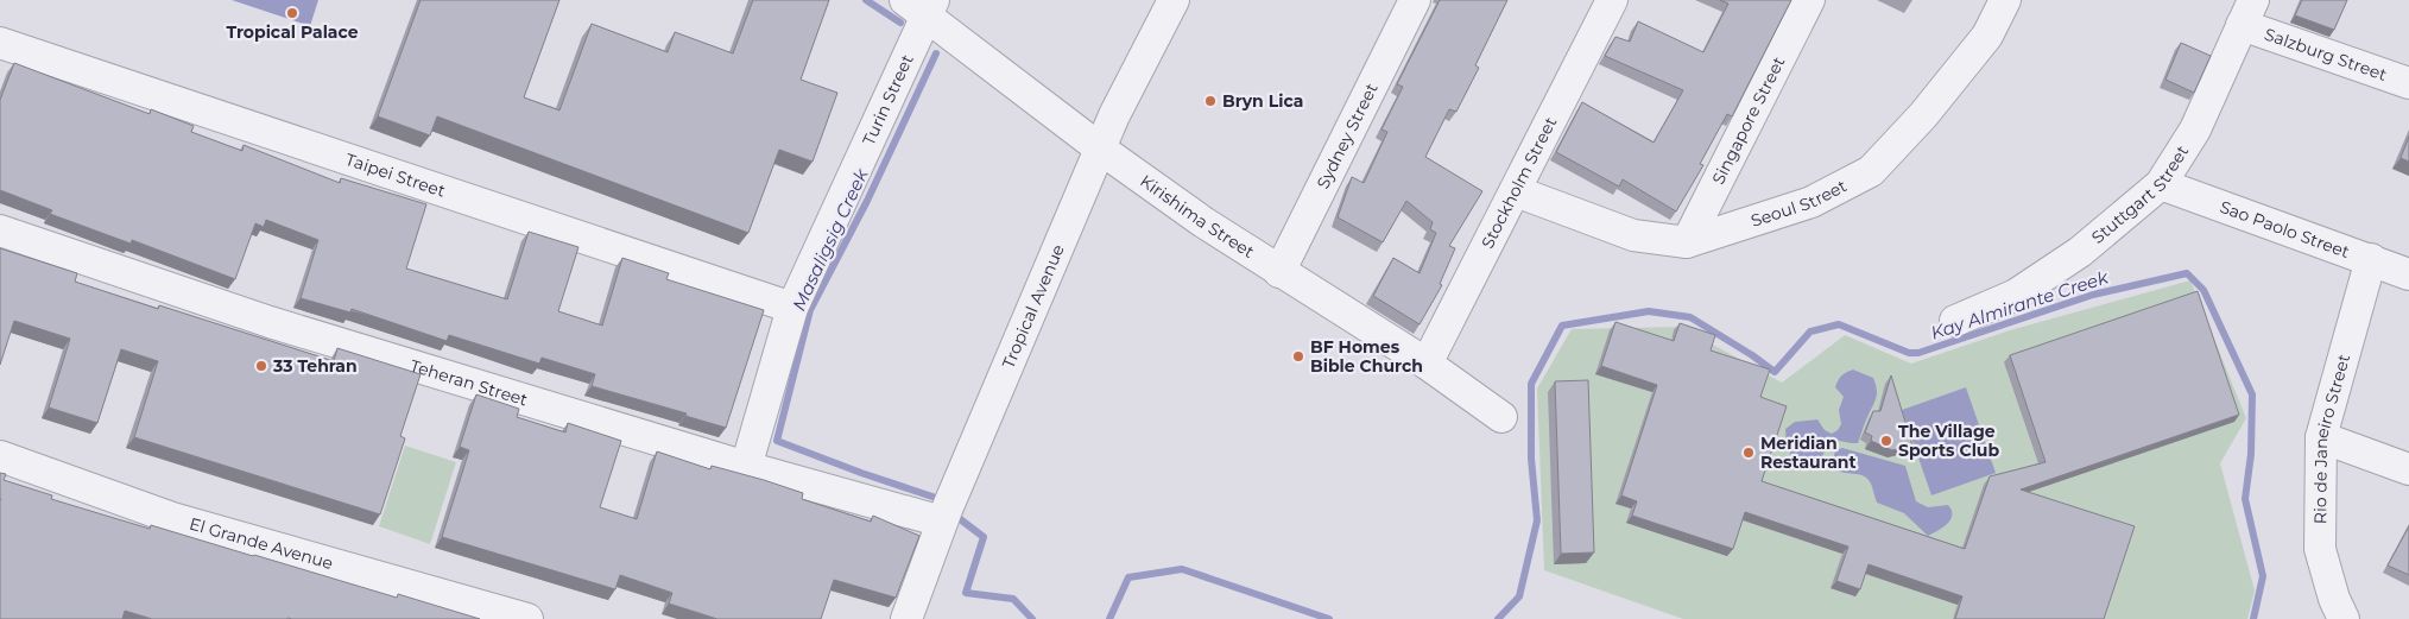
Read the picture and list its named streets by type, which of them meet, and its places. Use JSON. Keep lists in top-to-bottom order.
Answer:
{
  "streets": {
    "street": [
      "Salzburg Street",
      "Turin Street",
      "Singapore Street",
      "Sydney Street",
      "Taipei Street",
      "Stockholm Street",
      "Stuttgart Street",
      "Seoul Street",
      "Kirishima Street",
      "Sao Paolo Street",
      "Tropical Avenue",
      "Teheran Street",
      "Rio de Janeiro Street",
      "El Grande Avenue"
    ]
  },
  "crossings": [
    ["Salzburg Street", "Stuttgart Street"],
    ["Turin Street", "Taipei Street"],
    ["Turin Street", "Kirishima Street"],
    ["Turin Street", "Teheran Street"],
    ["Singapore Street", "Seoul Street"],
    ["Sydney Street", "Kirishima Street"],
    ["Stockholm Street", "Seoul Street"],
    ["Stockholm Street", "Kirishima Street"],
    ["Stuttgart Street", "Sao Paolo Street"],
    ["Kirishima Street", "Tropical Avenue"],
    ["Sao Paolo Street", "Rio de Janeiro Street"],
    ["Tropical Avenue", "Teheran Street"]
  ],
  "water": ["Masaligsig Creek", "Kay Almirante Creek"],
  "places": [
    "Tropical Palace",
    "Bryn Lica",
    "BF Homes Bible Church",
    "33 Tehran",
    "The Village Sports Club",
    "Meridian Restaurant"
  ]
}
